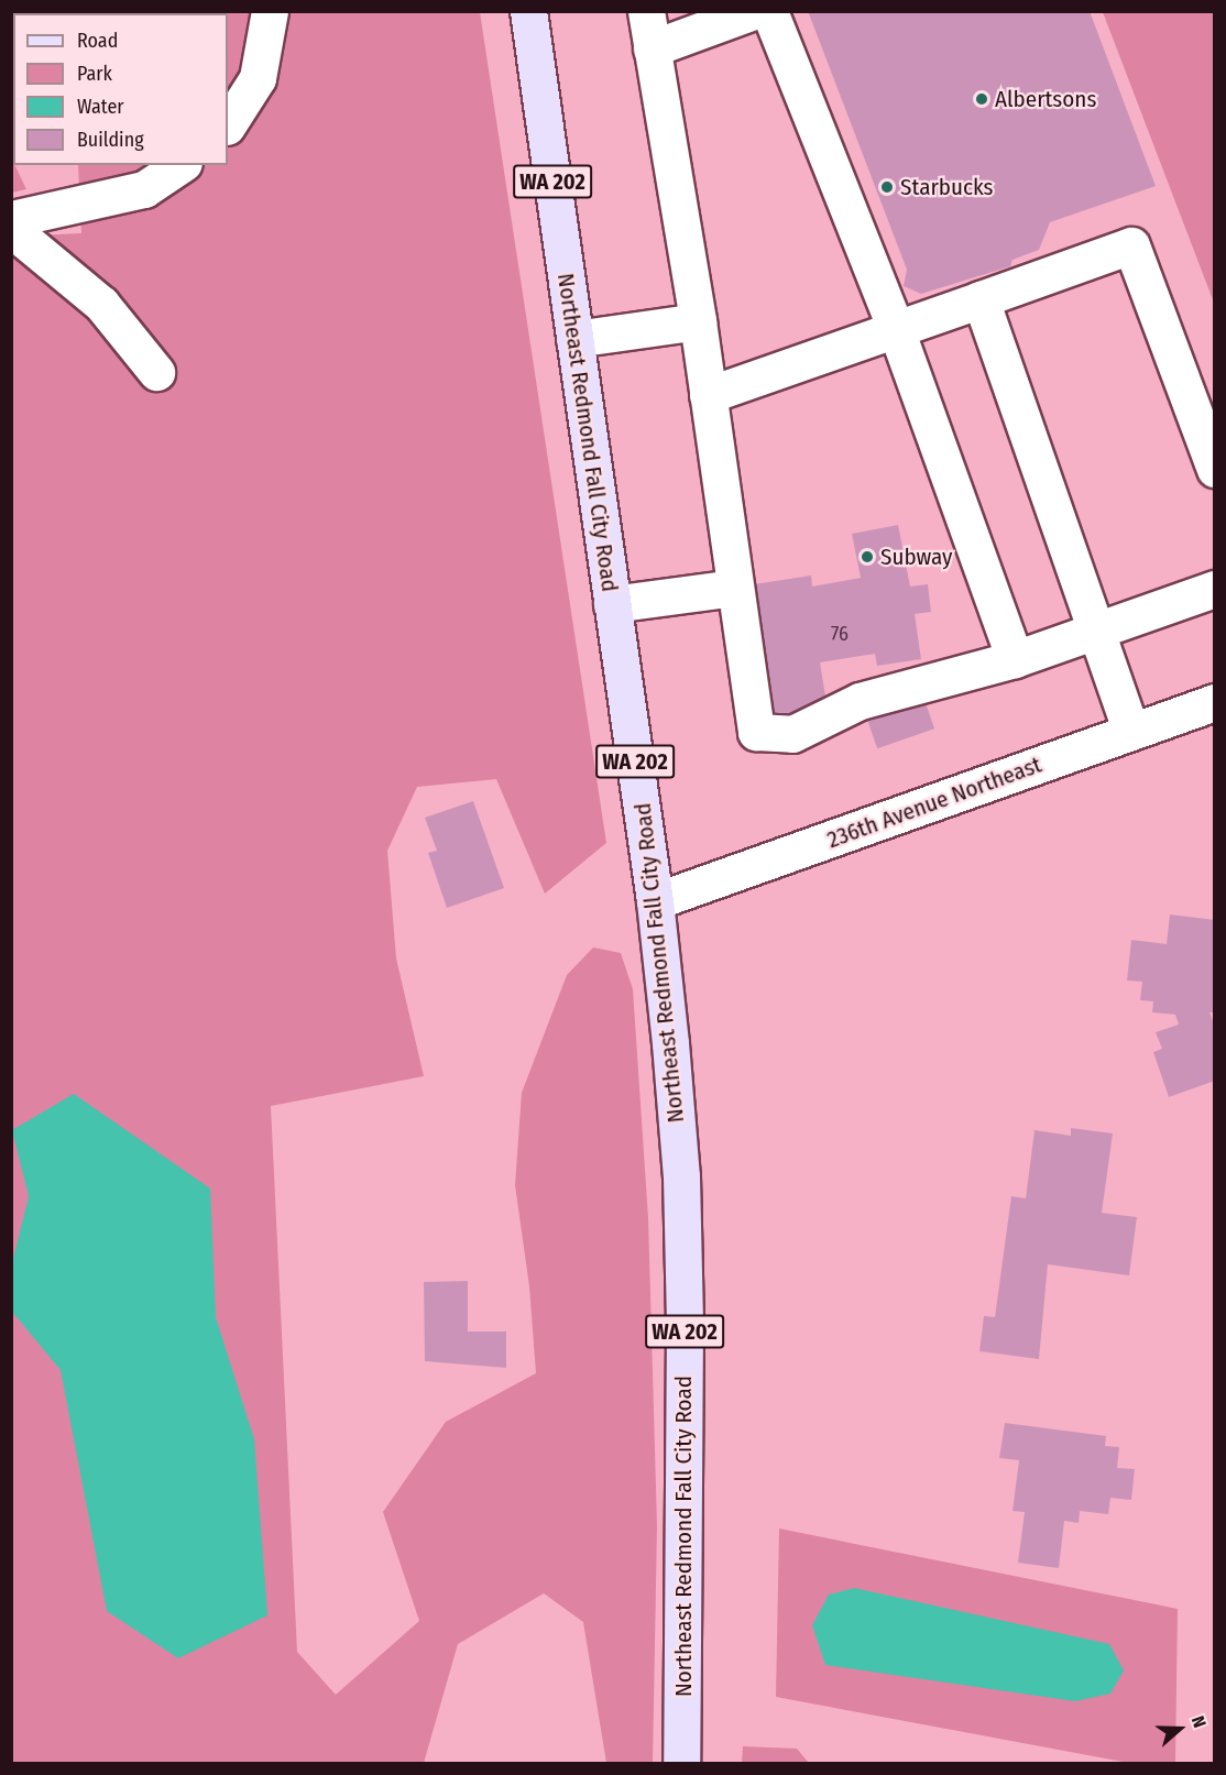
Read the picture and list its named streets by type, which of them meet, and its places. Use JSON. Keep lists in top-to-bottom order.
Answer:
{
  "streets": {
    "main road": ["WA 202", "Northeast Redmond Fall City Road"],
    "street": ["236th Avenue Northeast"]
  },
  "crossings": [
    ["Northeast Redmond Fall City Road", "236th Avenue Northeast"]
  ],
  "places": ["Albertsons", "Starbucks", "Subway"],
  "house_numbers": ["76"],
  "legend": [
    "Road",
    "Park",
    "Water",
    "Building"
  ],
  "north": "right"
}
